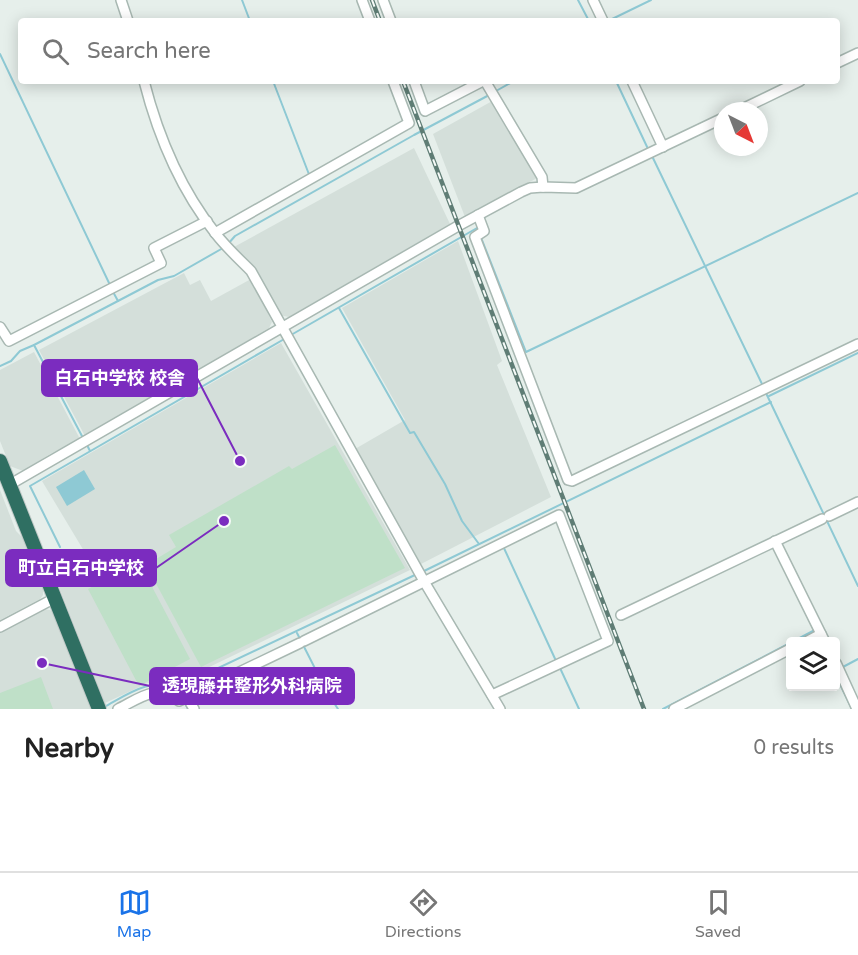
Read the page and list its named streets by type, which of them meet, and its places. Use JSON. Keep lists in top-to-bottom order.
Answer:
{
  "places": ["白石中学校 校舎", "町立白石中学校", "透現藤井整形外科病院"],
  "north": "bottom right",
  "page": {
    "search": "Search here",
    "heading": ["Nearby", "0 results"],
    "nav": ["Map", "Directions", "Saved"]
  }
}
